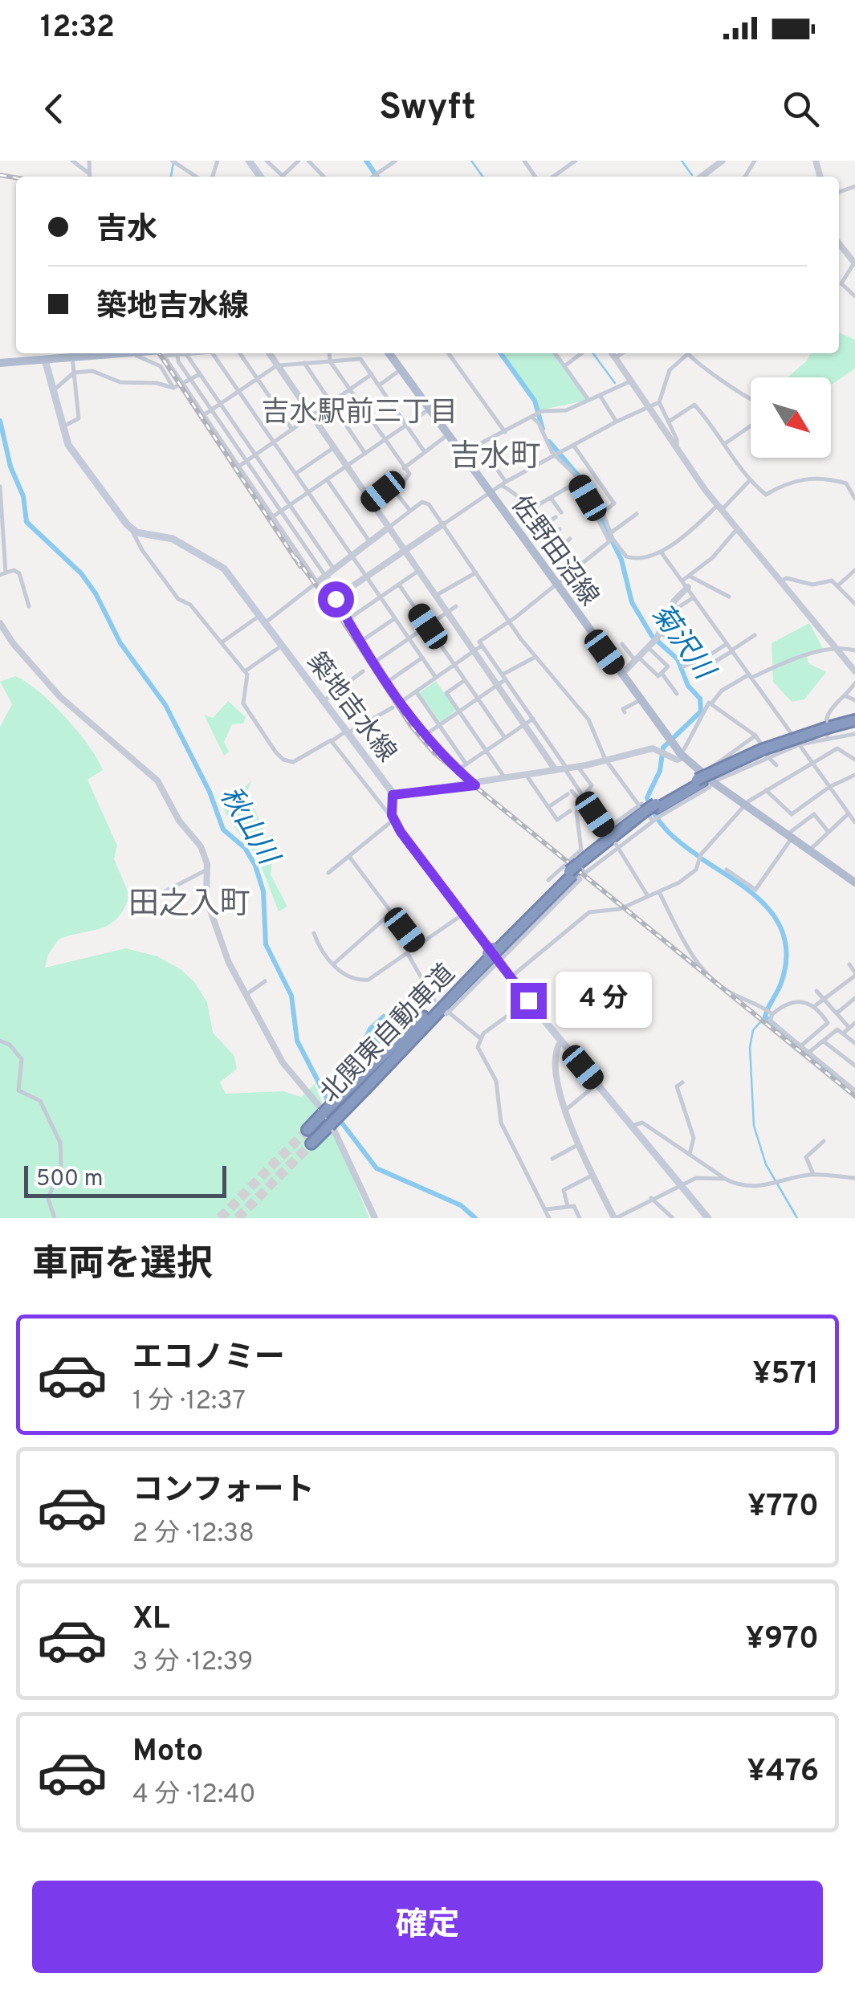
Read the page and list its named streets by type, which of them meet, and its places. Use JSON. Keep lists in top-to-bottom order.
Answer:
{
  "streets": {
    "highway": ["北関東自動車道"],
    "main road": ["佐野田沼線", "築地吉水線"]
  },
  "crossings": [
    ["佐野田沼線", "北関東自動車道"]
  ],
  "districts": ["吉水駅前三丁目", "吉水町", "田之入町"],
  "water": ["菊沢川", "秋山川"],
  "scale_bar": "500 m",
  "north": "bottom right",
  "page": {
    "status": "12:32",
    "header": "Swyft",
    "banner": ["吉水", "築地吉水線"],
    "bubble": "4 分",
    "scale": "500 m",
    "heading": "車両を選択",
    "list": [
      {
        "name": "エコノミー",
        "note": "1 分 · 12:37",
        "value": "¥571"
      },
      {
        "name": "コンフォート",
        "note": "2 分 · 12:38",
        "value": "¥770"
      },
      {
        "name": "XL",
        "note": "3 分 · 12:39",
        "value": "¥970"
      },
      {
        "name": "Moto",
        "note": "4 分 · 12:40",
        "value": "¥476"
      }
    ],
    "buttons": "確定"
  }
}
